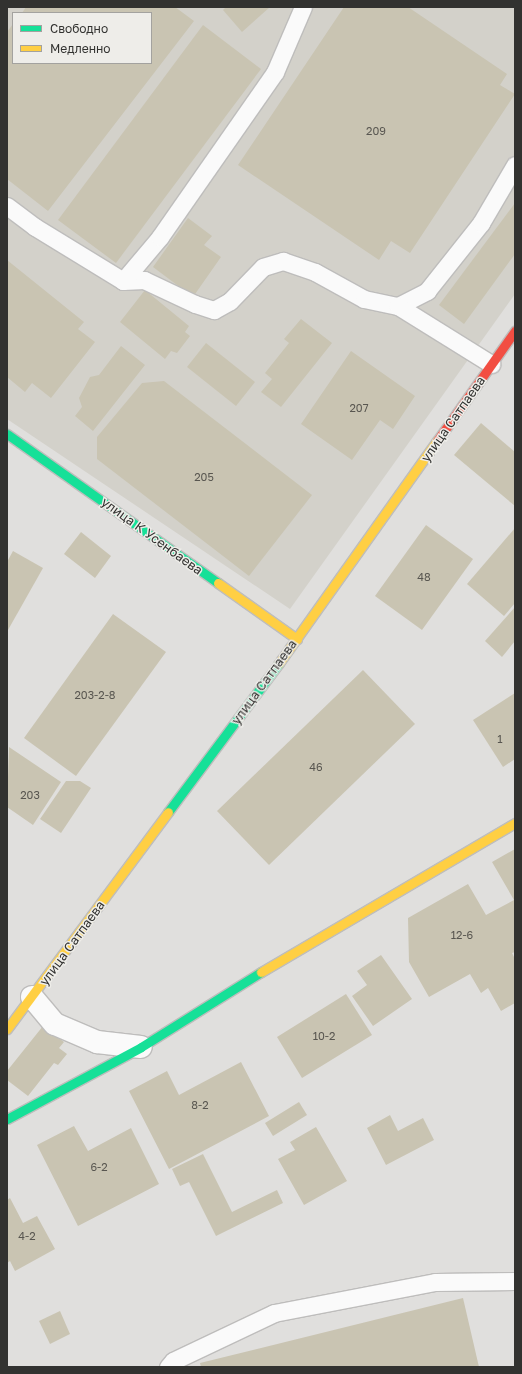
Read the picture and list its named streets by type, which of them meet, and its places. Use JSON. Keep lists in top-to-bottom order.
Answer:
{
  "streets": {
    "street": ["улица Сатпаева", "улица К Усенбаева"]
  },
  "crossings": [
    ["улица Сатпаева", "улица К Усенбаева"]
  ],
  "house_numbers": [
    "209",
    "207",
    "205",
    "48",
    "203-2-8",
    "1",
    "46",
    "203",
    "12-6",
    "10-2",
    "8-2",
    "6-2",
    "4-2"
  ],
  "legend": ["Свободно", "Медленно"]
}
